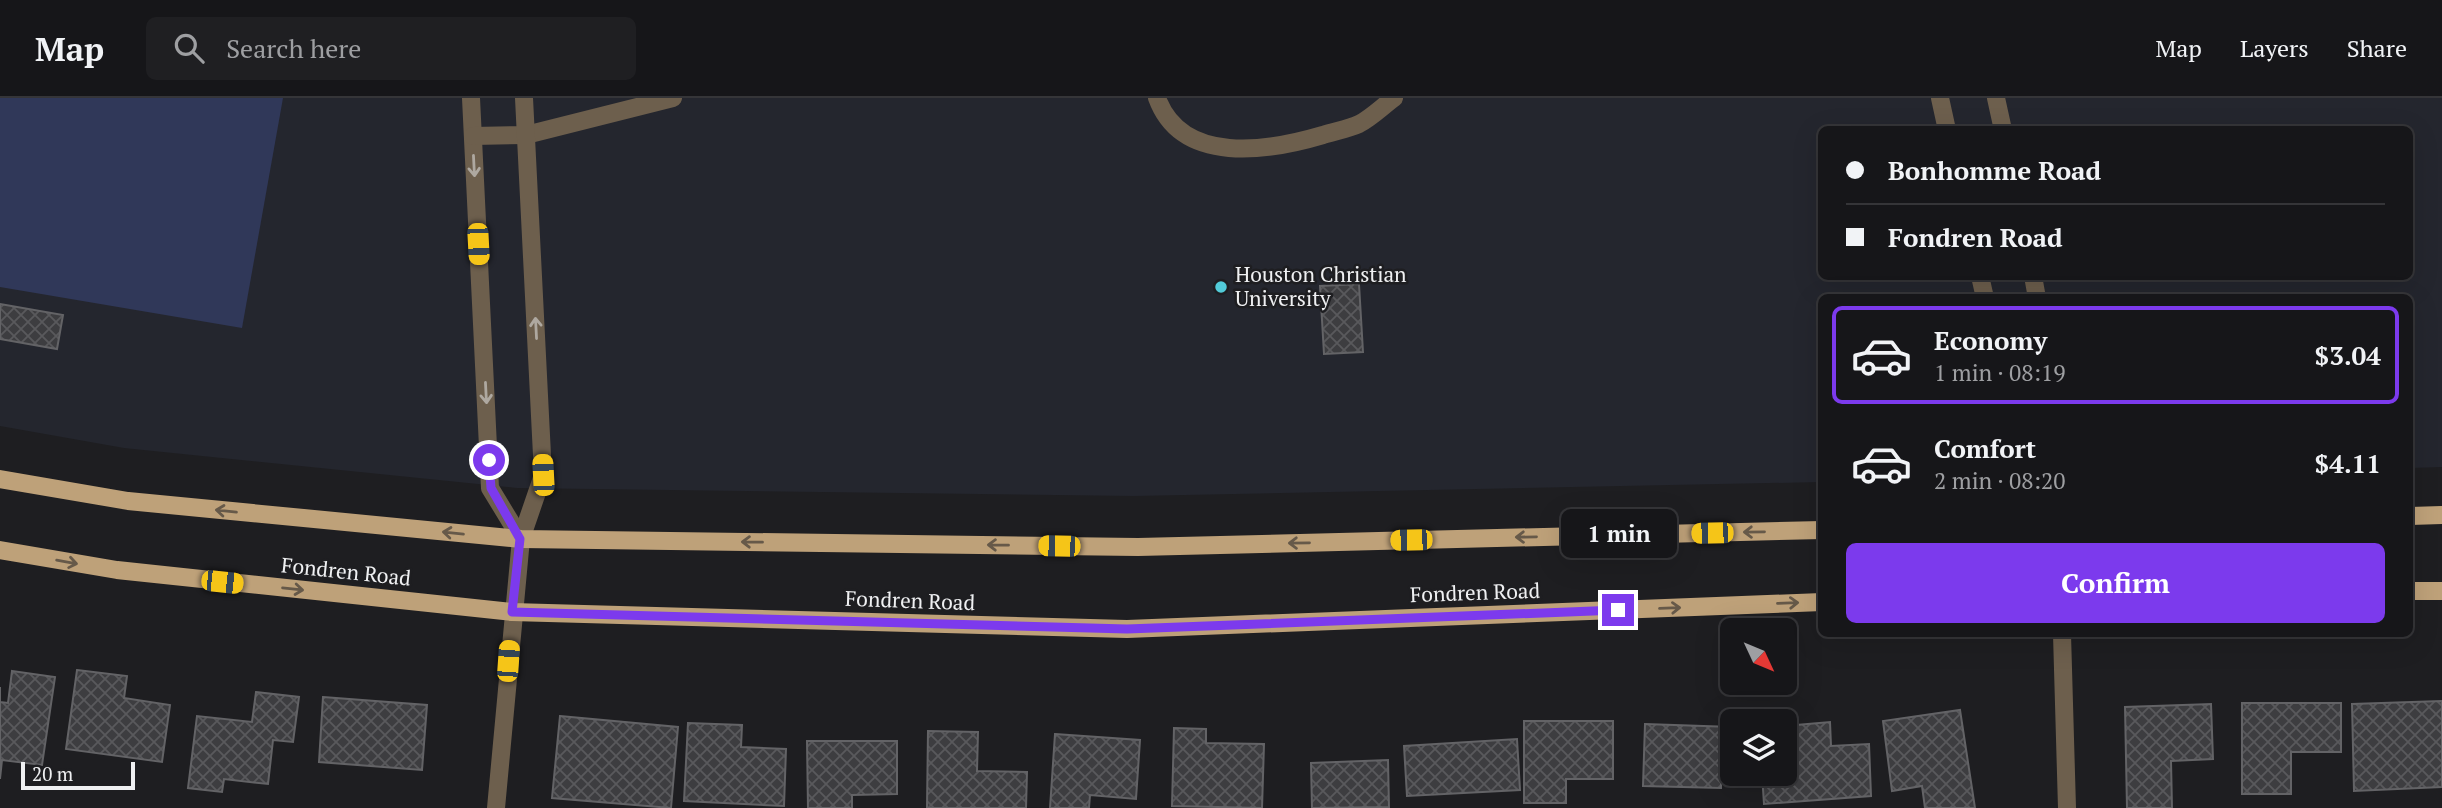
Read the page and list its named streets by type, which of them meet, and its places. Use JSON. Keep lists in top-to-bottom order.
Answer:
{
  "streets": {
    "main road": ["Fondren Road"]
  },
  "places": ["Houston Christian University"],
  "scale_bar": "20 m",
  "north": "bottom right",
  "page": {
    "header": "Map",
    "search": "Search here",
    "nav": ["Map", "Layers", "Share"],
    "banner": ["Bonhomme Road", "Fondren Road"],
    "list": [
      {
        "name": "Economy",
        "note": "1 min · 08:19",
        "value": "$3.04"
      },
      {
        "name": "Comfort",
        "note": "2 min · 08:20",
        "value": "$4.11"
      }
    ],
    "bubble": "1 min",
    "buttons": "Confirm",
    "scale": "20 m"
  }
}
